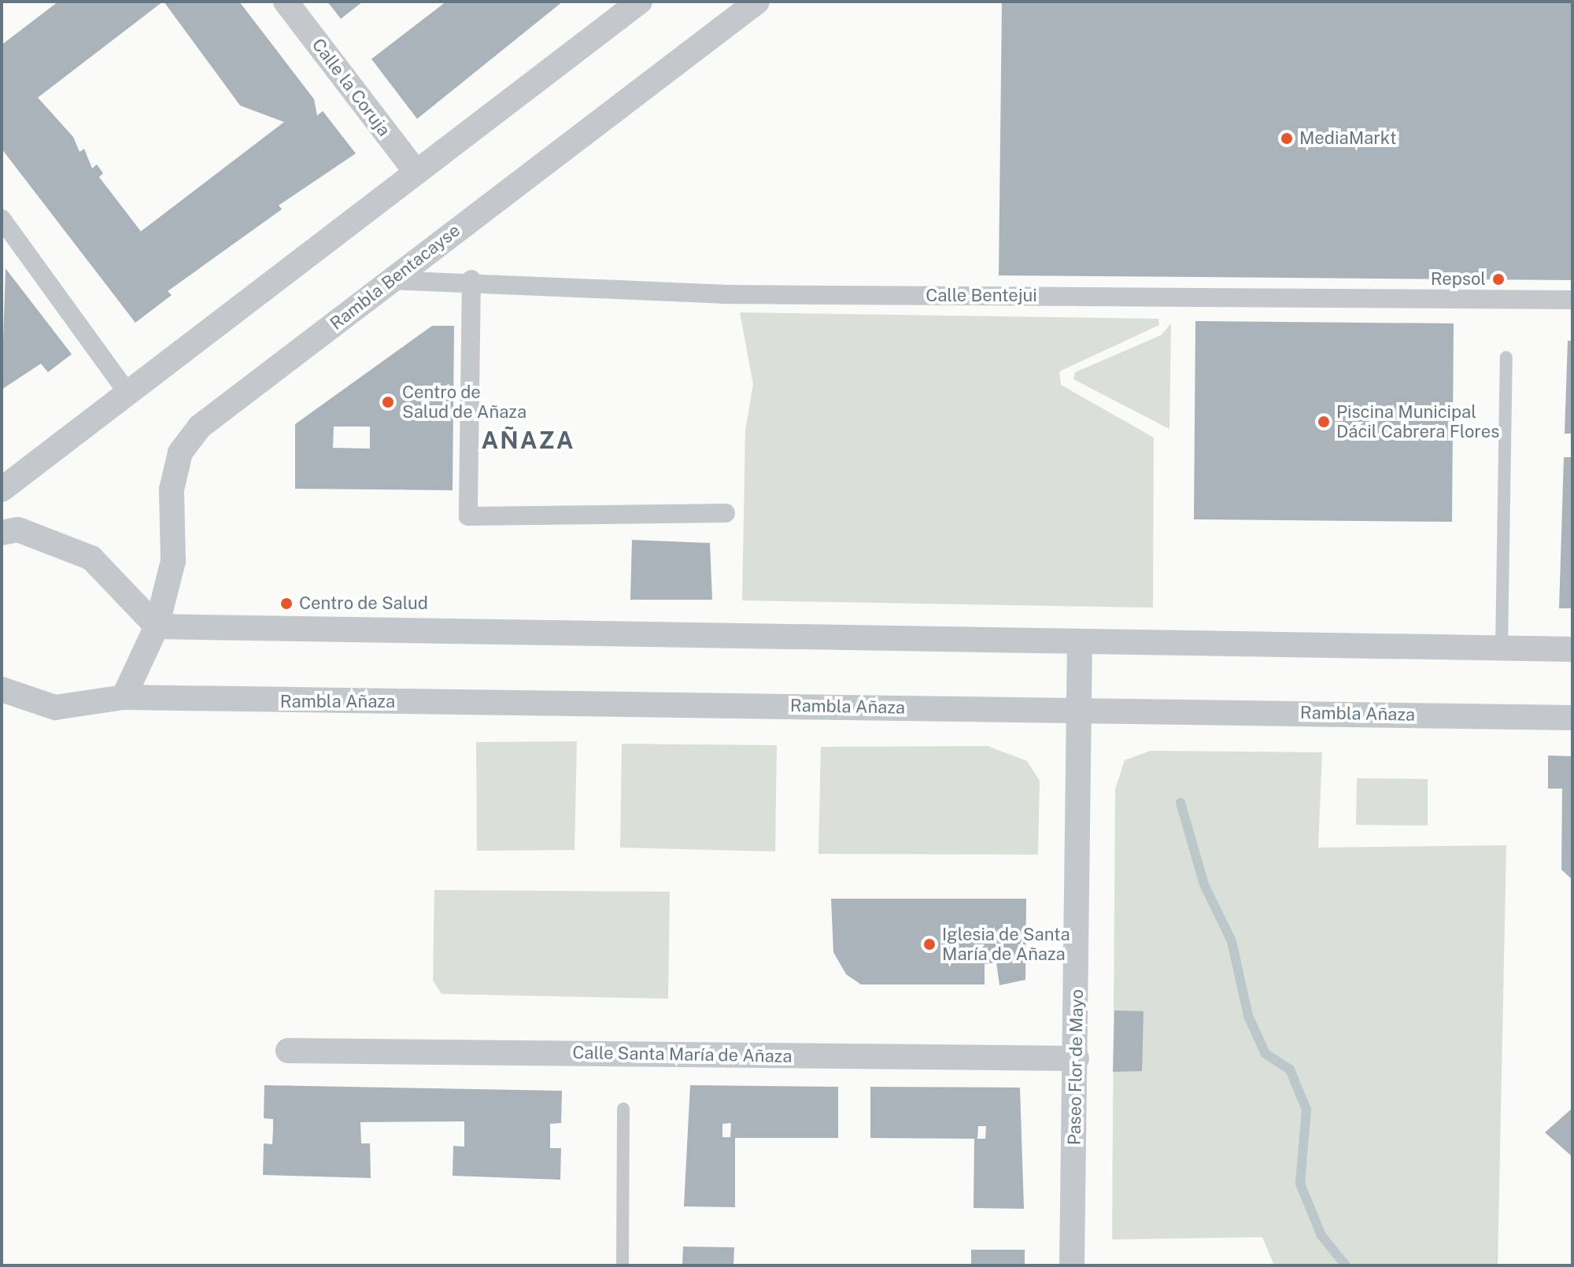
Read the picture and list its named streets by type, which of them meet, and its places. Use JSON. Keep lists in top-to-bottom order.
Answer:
{
  "streets": {
    "street": [
      "Calle la Coruja",
      "Rambla Bentacayse",
      "Calle Bentejui",
      "Rambla Añaza",
      "Calle Santa María de Añaza",
      "Paseo Flor de Mayo"
    ]
  },
  "crossings": [
    ["Rambla Bentacayse", "Calle Bentejui"],
    ["Rambla Bentacayse", "Rambla Añaza"],
    ["Rambla Añaza", "Paseo Flor de Mayo"],
    ["Calle Santa María de Añaza", "Paseo Flor de Mayo"]
  ],
  "districts": ["AÑAZA"],
  "places": [
    "MediaMarkt",
    "Repsol",
    "Centro de Salud de Añaza",
    "Piscina Municipal Dácil Cabrera Flores",
    "Centro de Salud",
    "Iglesia de Santa María de Añaza"
  ]
}
